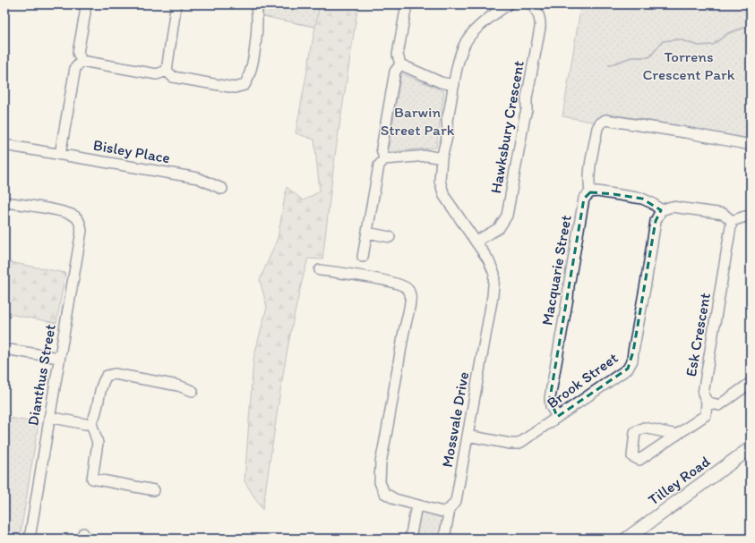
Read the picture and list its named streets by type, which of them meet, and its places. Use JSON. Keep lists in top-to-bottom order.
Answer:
{
  "streets": {
    "main road": ["Tilley Road"],
    "street": [
      "Hawksbury Crescent",
      "Bisley Place",
      "Macquarie Street",
      "Esk Crescent",
      "Dianthus Street",
      "Brook Street",
      "Mossvale Drive"
    ]
  },
  "crossings": [
    ["Hawksbury Crescent", "Mossvale Drive"],
    ["Macquarie Street", "Brook Street"],
    ["Brook Street", "Mossvale Drive"]
  ],
  "parks": ["Torrens Crescent Park", "Barwin Street Park"]
}
